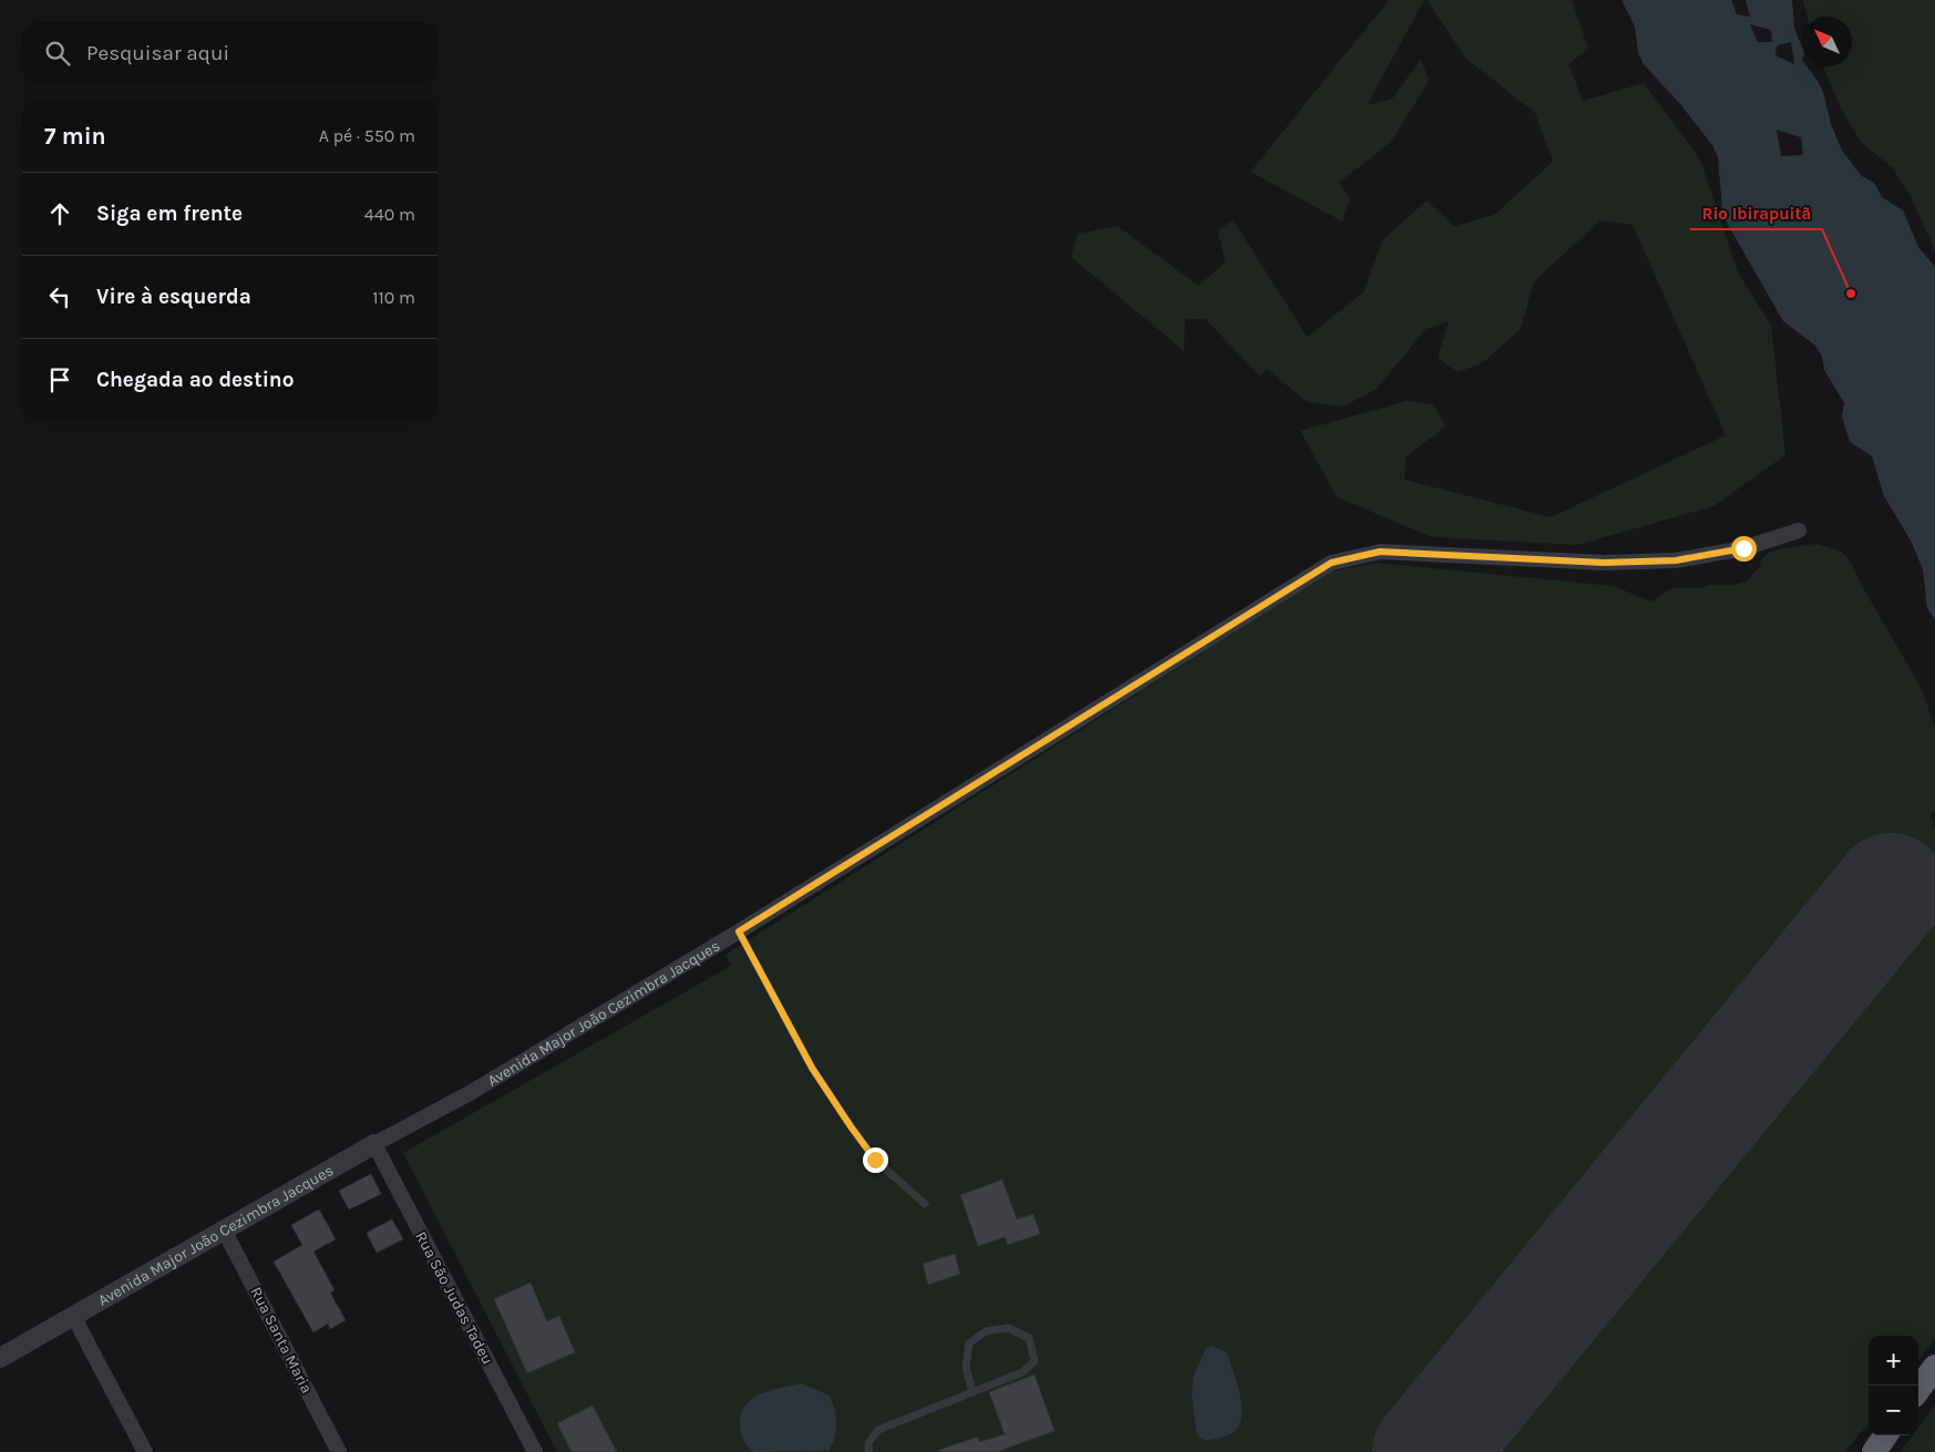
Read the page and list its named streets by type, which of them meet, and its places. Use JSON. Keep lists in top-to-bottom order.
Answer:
{
  "streets": {
    "street": ["Avenida Major João Cezimbra Jacques", "Rua São Judas Tadeu", "Rua Santa Maria"]
  },
  "crossings": [
    ["Avenida Major João Cezimbra Jacques", "Rua São Judas Tadeu"],
    ["Avenida Major João Cezimbra Jacques", "Rua Santa Maria"]
  ],
  "places": ["Rio Ibirapuitã"],
  "north": "top left",
  "page": {
    "search": "Pesquisar aqui",
    "heading": ["7 min", "A pé · 550 m"],
    "list": [
      ["Siga em frente", "440 m"],
      ["Vire à esquerda", "110 m"],
      "Chegada ao destino"
    ],
    "map_buttons": ["+", "−"]
  }
}
